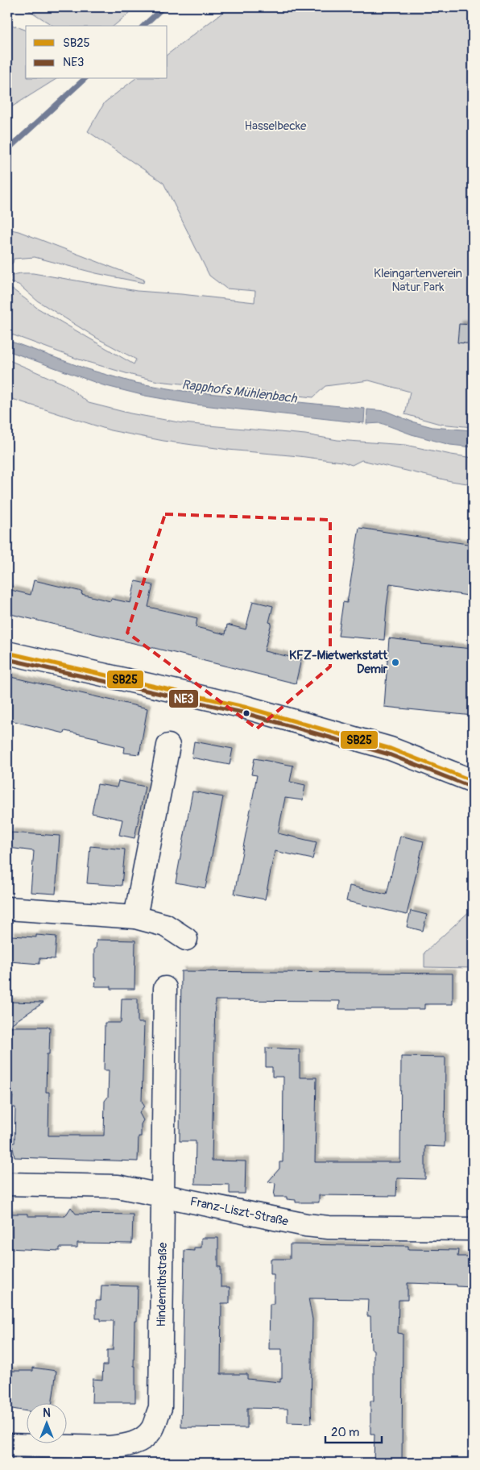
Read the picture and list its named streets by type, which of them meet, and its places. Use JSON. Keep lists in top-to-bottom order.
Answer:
{
  "streets": {
    "street": ["Franz-Liszt-Straße", "Hindemithstraße"]
  },
  "crossings": [
    ["Franz-Liszt-Straße", "Hindemithstraße"]
  ],
  "water": ["Rapphofs Mühlenbach"],
  "parks": ["Hasselbecke", "Kleingartenverein Natur Park"],
  "places": ["KFZ-Mietwerkstatt Demir"],
  "lines": ["transit line SB25", "transit line NE3"],
  "legend": ["SB25", "NE3"],
  "scale_bar": "20 m",
  "north": "top"
}
